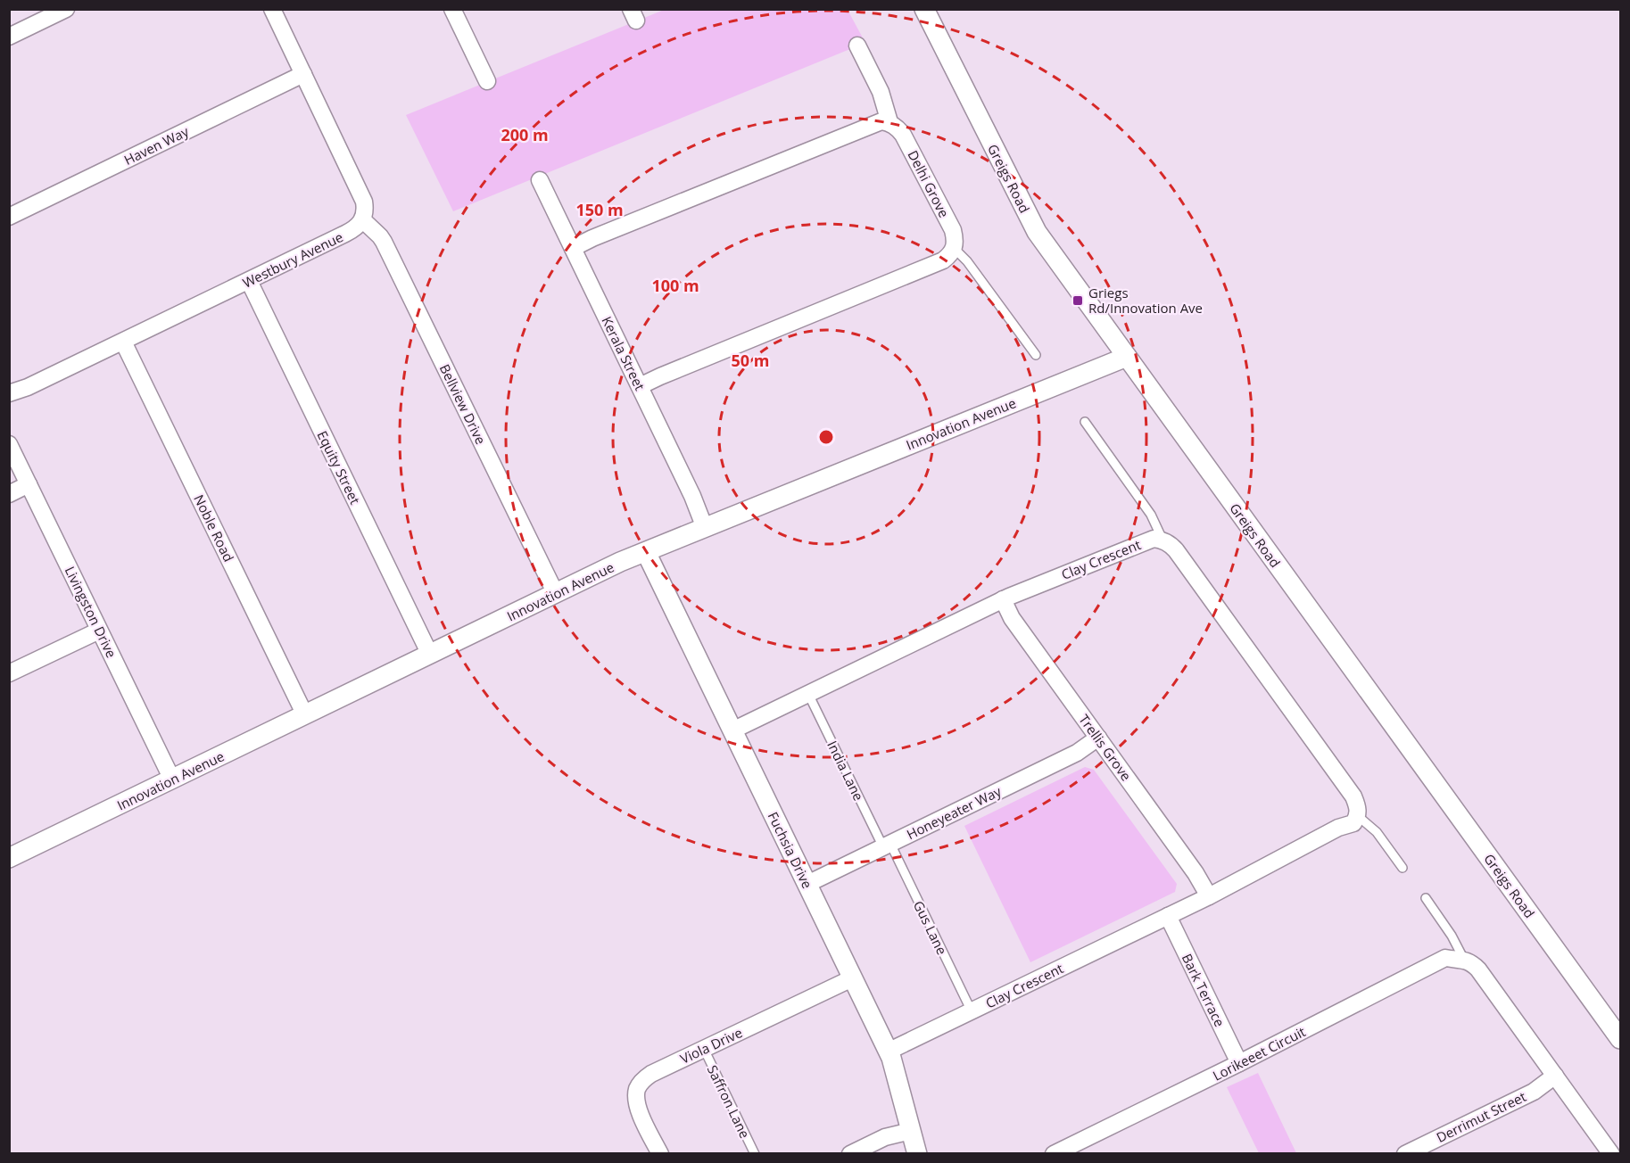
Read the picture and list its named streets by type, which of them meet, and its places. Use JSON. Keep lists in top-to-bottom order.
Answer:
{
  "streets": {
    "street": [
      "Haven Way",
      "Greigs Road",
      "Delhi Grove",
      "Westbury Avenue",
      "Kerala Street",
      "Bellview Drive",
      "Innovation Avenue",
      "Equity Street",
      "Noble Road",
      "Clay Crescent",
      "Livingston Drive",
      "Trellis Grove",
      "Honeyeater Way",
      "Fuchsia Drive",
      "Bark Terrace",
      "Viola Drive",
      "Lorikeeet Circuit",
      "Derrimut Street"
    ],
    "lane": ["India Lane", "Gus Lane", "Saffron Lane"]
  },
  "crossings": [
    ["Greigs Road", "Innovation Avenue"],
    ["Westbury Avenue", "Bellview Drive"],
    ["Westbury Avenue", "Equity Street"],
    ["Westbury Avenue", "Noble Road"],
    ["Kerala Street", "Innovation Avenue"],
    ["Bellview Drive", "Innovation Avenue"],
    ["Innovation Avenue", "Equity Street"],
    ["Innovation Avenue", "Noble Road"],
    ["Innovation Avenue", "Livingston Drive"],
    ["Innovation Avenue", "Fuchsia Drive"],
    ["Clay Crescent", "Trellis Grove"],
    ["Clay Crescent", "India Lane"],
    ["Clay Crescent", "Fuchsia Drive"],
    ["Clay Crescent", "Gus Lane"],
    ["Clay Crescent", "Bark Terrace"],
    ["Trellis Grove", "Honeyeater Way"],
    ["India Lane", "Honeyeater Way"],
    ["India Lane", "Gus Lane"],
    ["Honeyeater Way", "Fuchsia Drive"],
    ["Honeyeater Way", "Gus Lane"],
    ["Fuchsia Drive", "Viola Drive"],
    ["Bark Terrace", "Lorikeeet Circuit"],
    ["Viola Drive", "Saffron Lane"]
  ],
  "places": {
    "transit": ["Griegs Rd/Innovation Ave"]
  },
  "rings": [
    "200 m",
    "150 m",
    "100 m",
    "50 m"
  ]
}
